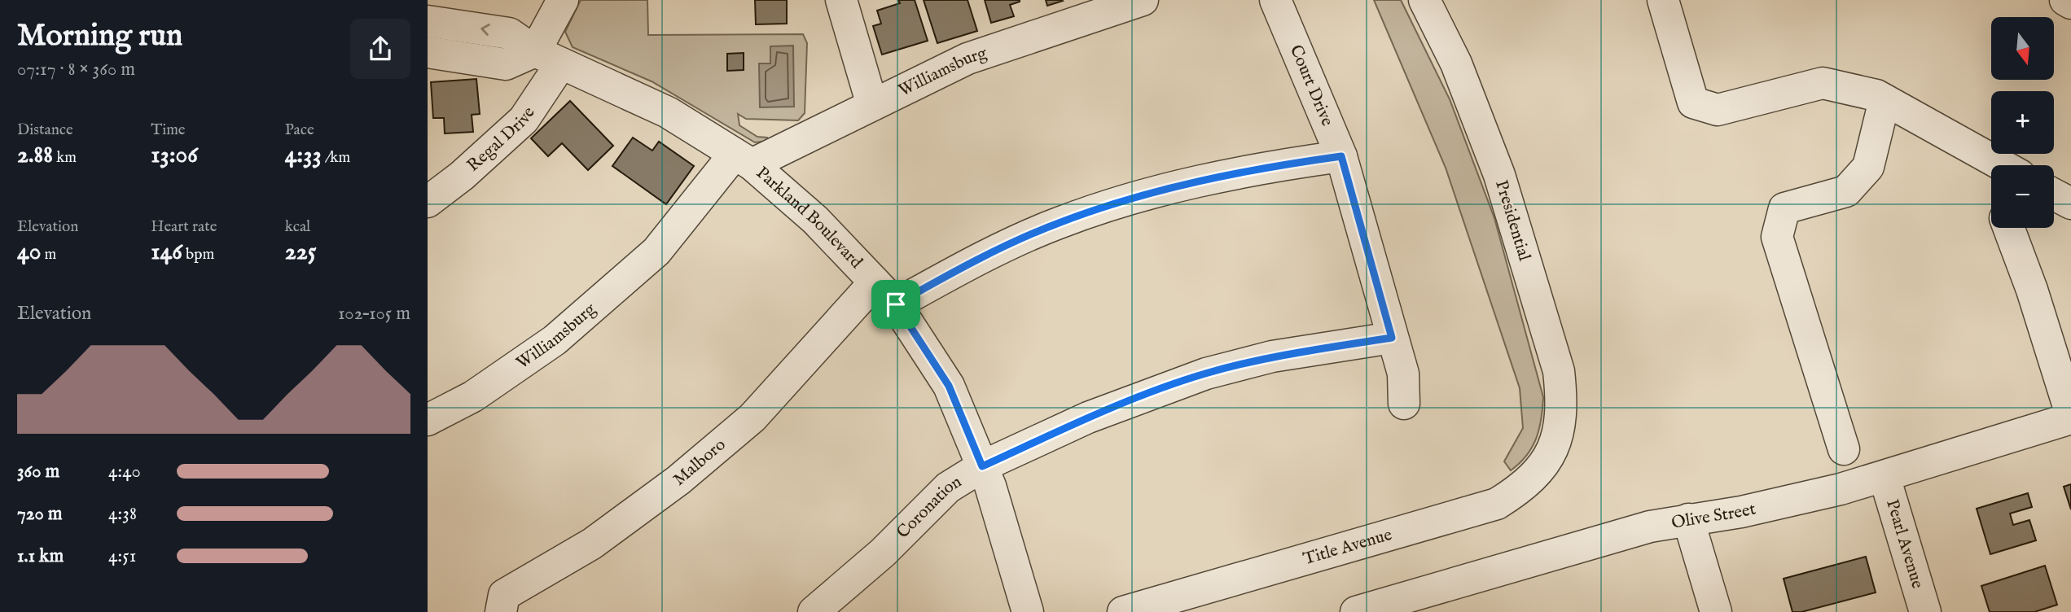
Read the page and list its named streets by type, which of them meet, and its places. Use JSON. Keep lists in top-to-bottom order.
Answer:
{
  "streets": {
    "street": [
      "Williamsburg",
      "Court Drive",
      "Regal Drive",
      "Parkland Boulevard",
      "Presidential",
      "Malboro",
      "Coronation",
      "Olive Street",
      "Pearl Avenue",
      "Title Avenue"
    ]
  },
  "crossings": [
    ["Williamsburg", "Parkland Boulevard"],
    ["Court Drive", "Coronation"],
    ["Regal Drive", "Parkland Boulevard"],
    ["Parkland Boulevard", "Malboro"],
    ["Parkland Boulevard", "Coronation"],
    ["Presidential", "Title Avenue"],
    ["Olive Street", "Pearl Avenue"]
  ],
  "north": "bottom",
  "page": {
    "heading": ["Morning run", "07:17 · 8 × 360 m"],
    "map_buttons": ["+", "−"],
    "stats": [
      ["Distance", "2.88 km"],
      ["Time", "13:06"],
      ["Pace", "4:33 /km"],
      ["Elevation", "40 m"],
      ["Heart rate", "146 bpm"],
      ["kcal", "225"]
    ],
    "chart": ["Elevation", "102–105 m"],
    "list": [
      {
        "name": "360 m",
        "note": "4:40"
      },
      {
        "name": "720 m",
        "note": "4:38"
      },
      {
        "name": "1.1 km",
        "note": "4:51"
      }
    ]
  }
}
